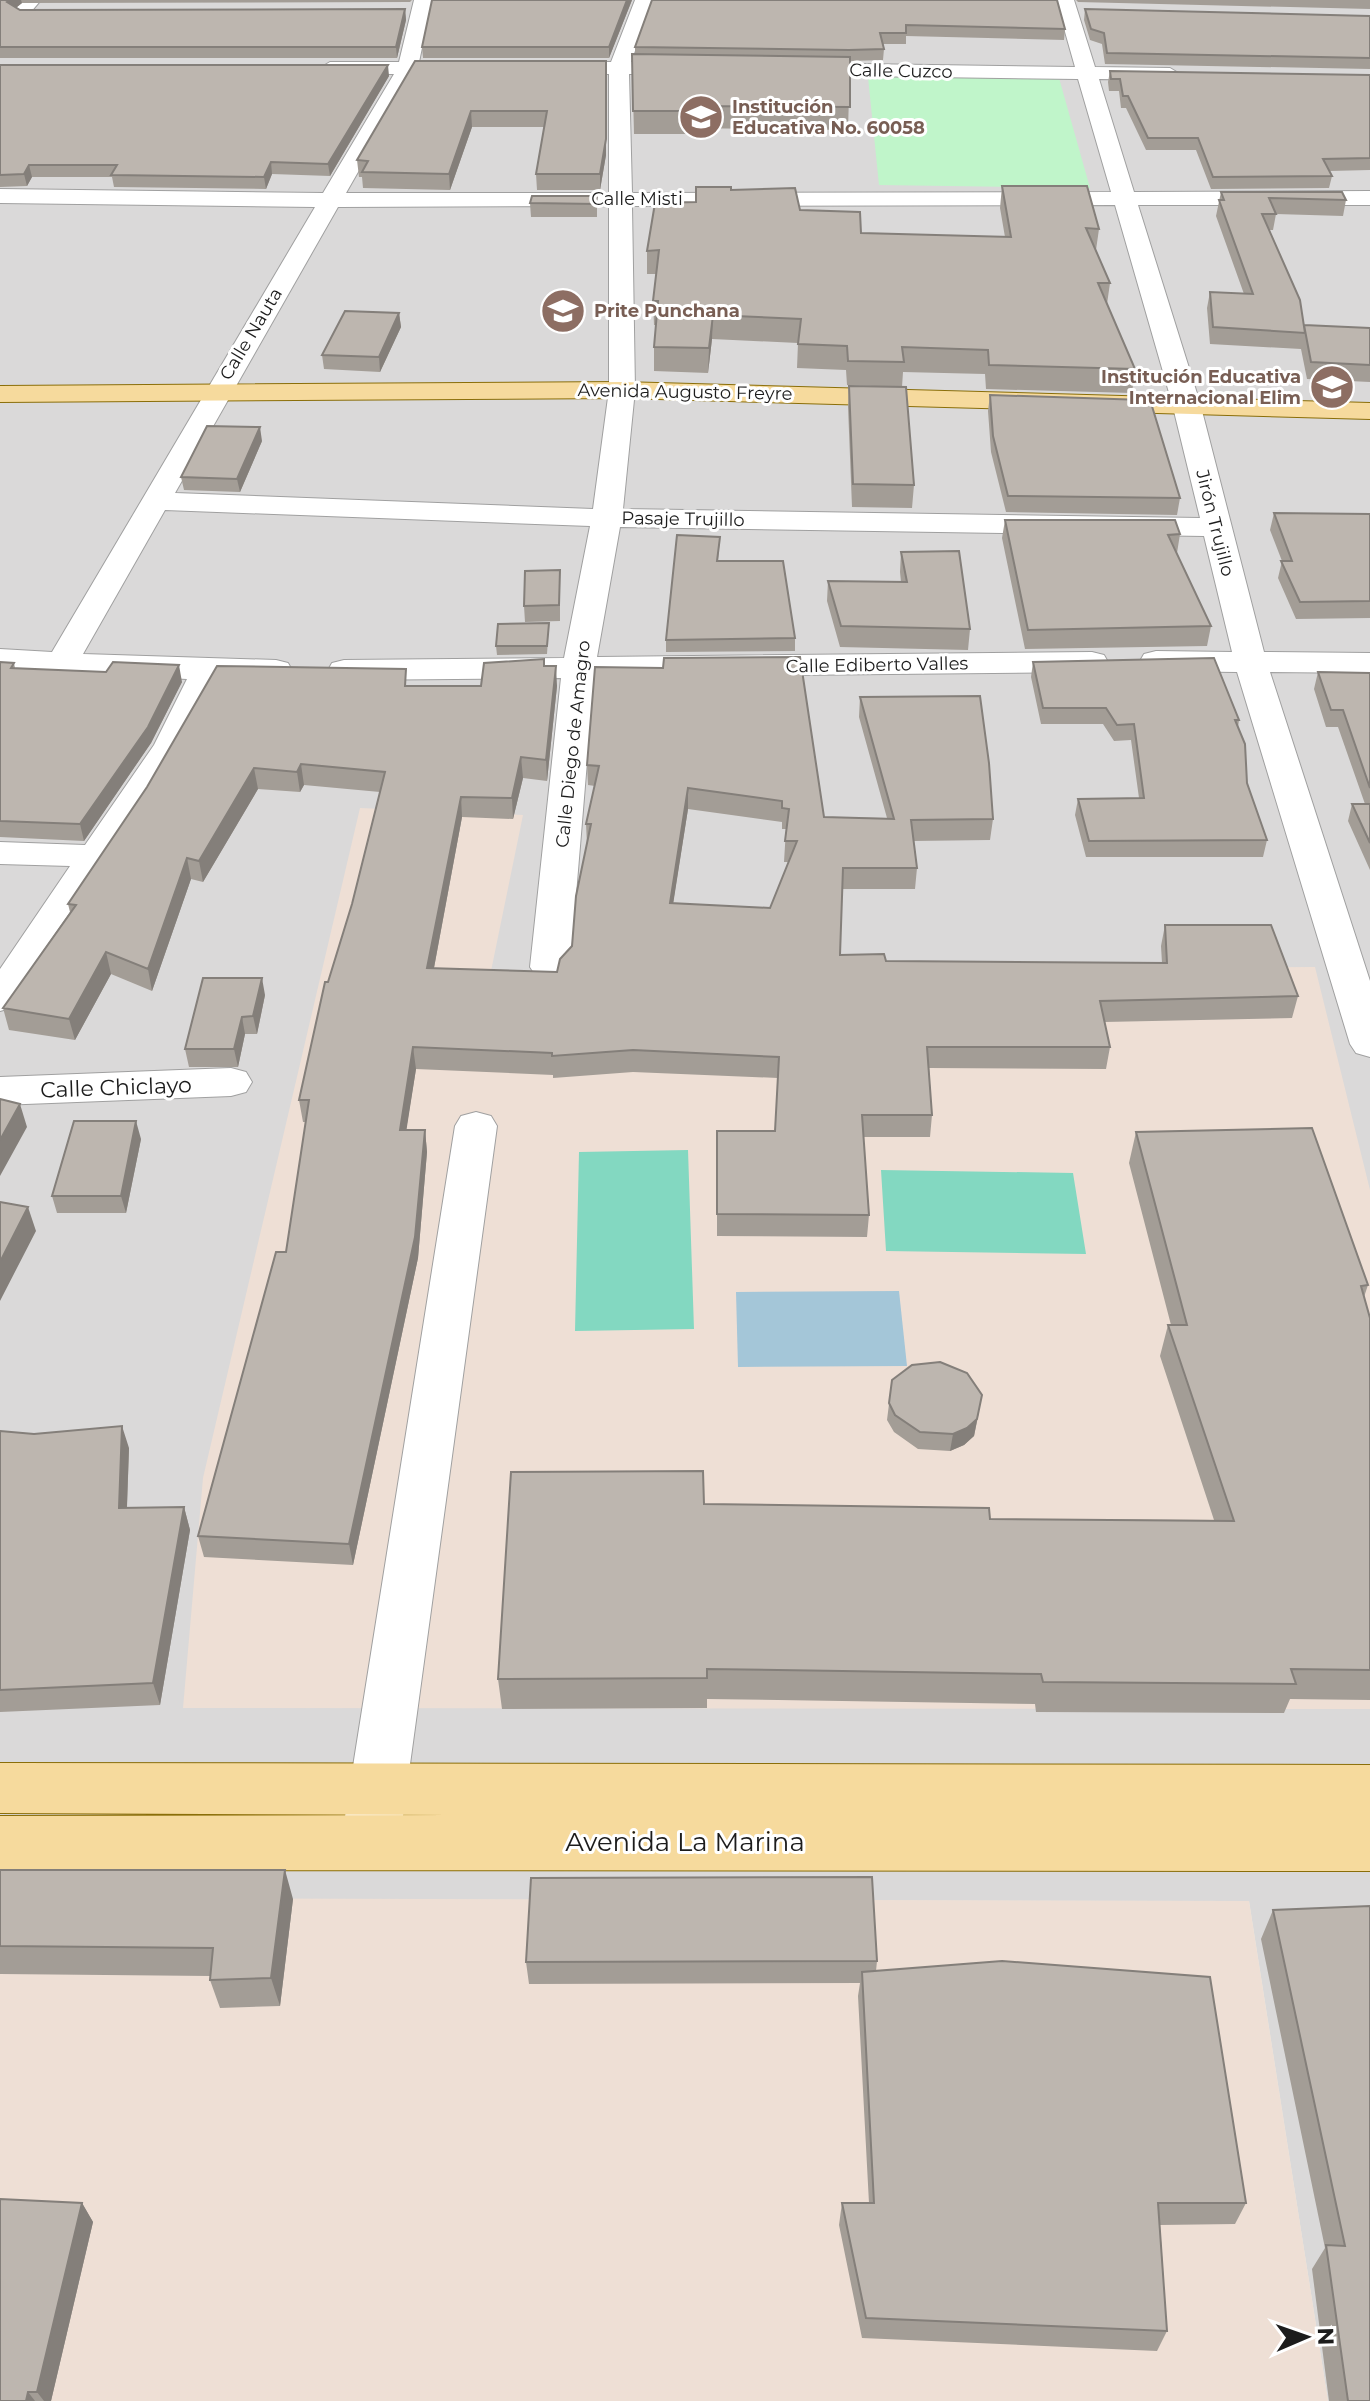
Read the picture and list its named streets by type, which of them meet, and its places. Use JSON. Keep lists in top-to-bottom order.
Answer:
{
  "streets": {
    "main road": ["Avenida Augusto Freyre", "Avenida La Marina"],
    "street": [
      "Calle Cuzco",
      "Calle Misti",
      "Calle Nauta",
      "Pasaje Trujillo",
      "Jirón Trujillo",
      "Calle Ediberto Valles",
      "Calle Diego de Amagro",
      "Calle Chiclayo"
    ]
  },
  "crossings": [
    ["Calle Cuzco", "Jirón Trujillo"],
    ["Calle Misti", "Calle Nauta"],
    ["Calle Misti", "Jirón Trujillo"],
    ["Calle Misti", "Calle Diego de Amagro"],
    ["Calle Nauta", "Avenida Augusto Freyre"],
    ["Calle Nauta", "Pasaje Trujillo"],
    ["Calle Nauta", "Calle Ediberto Valles"],
    ["Avenida Augusto Freyre", "Jirón Trujillo"],
    ["Avenida Augusto Freyre", "Calle Diego de Amagro"],
    ["Pasaje Trujillo", "Jirón Trujillo"],
    ["Pasaje Trujillo", "Calle Diego de Amagro"],
    ["Jirón Trujillo", "Calle Ediberto Valles"],
    ["Calle Ediberto Valles", "Calle Diego de Amagro"]
  ],
  "places": {
    "school or university": ["Institución Educativa No. 60058", "Prite Punchana", "Institución Educativa Internacional Elim"]
  },
  "north": "right"
}
